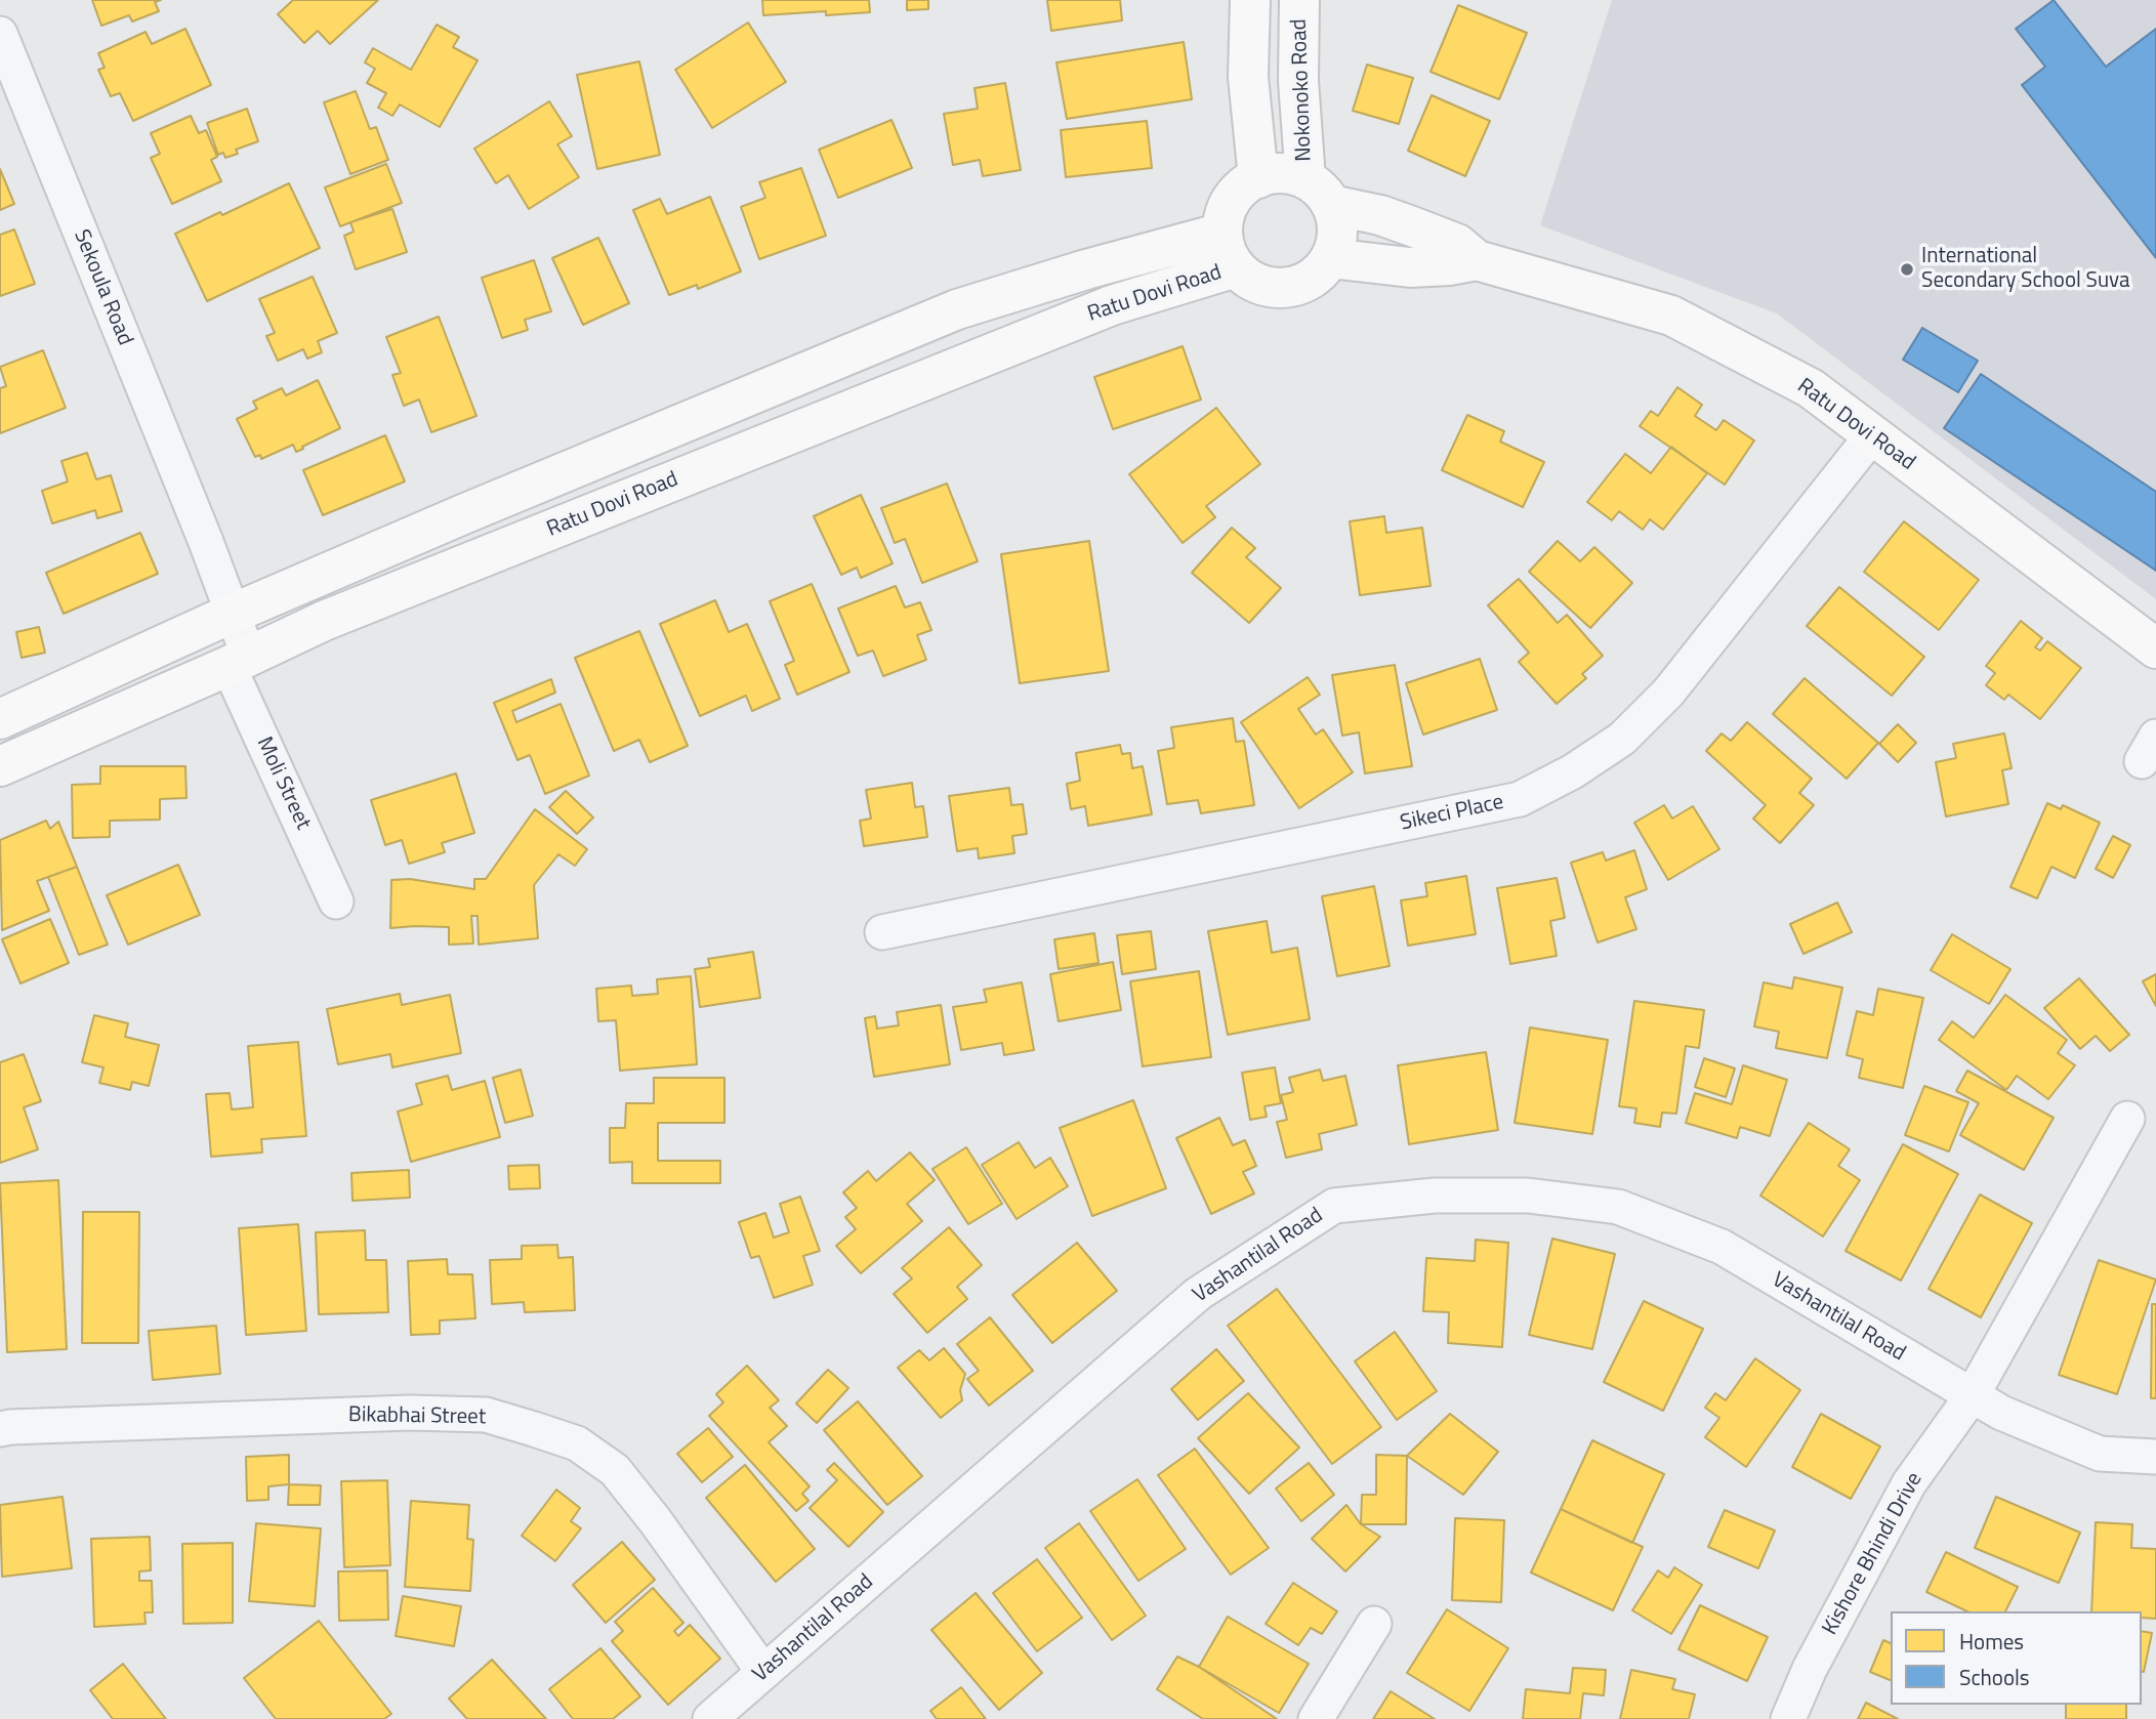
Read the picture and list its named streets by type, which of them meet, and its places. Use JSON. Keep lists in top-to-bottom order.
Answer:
{
  "streets": {
    "main road": ["Nokonoko Road", "Ratu Dovi Road"],
    "street": [
      "Sekoula Road",
      "Moli Street",
      "Sikeci Place",
      "Vashantilal Road",
      "Bikabhai Street",
      "Kishore Bhindi Drive"
    ]
  },
  "crossings": [
    ["Nokonoko Road", "Ratu Dovi Road"],
    ["Sekoula Road", "Ratu Dovi Road"],
    ["Sekoula Road", "Moli Street"],
    ["Ratu Dovi Road", "Moli Street"],
    ["Ratu Dovi Road", "Sikeci Place"],
    ["Vashantilal Road", "Bikabhai Street"],
    ["Vashantilal Road", "Kishore Bhindi Drive"]
  ],
  "places": ["International Secondary School Suva"],
  "legend": ["Homes", "Schools"]
}
